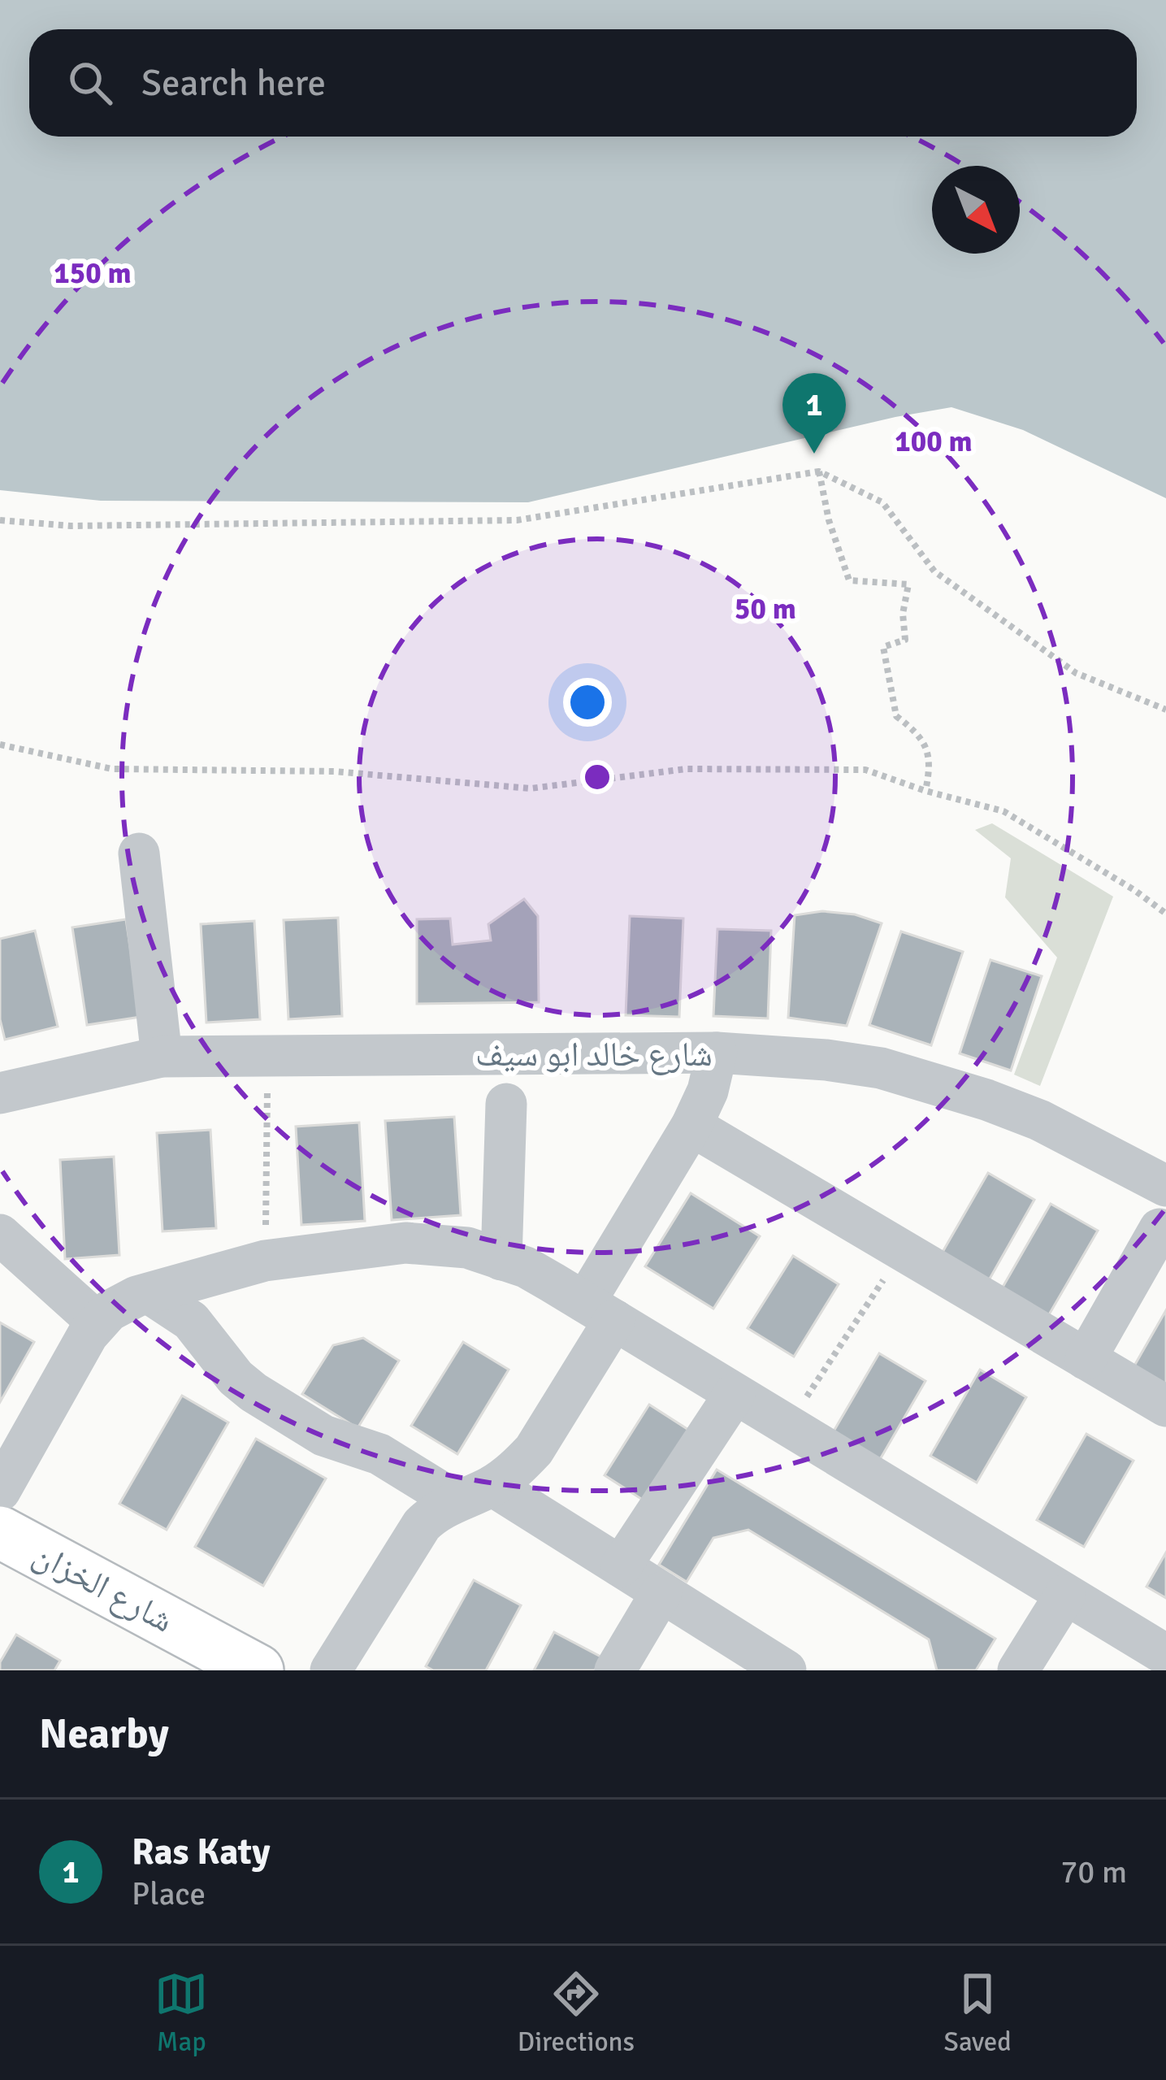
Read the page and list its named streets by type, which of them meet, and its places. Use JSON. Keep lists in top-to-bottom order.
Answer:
{
  "streets": {
    "main road": ["شارع الخزان"],
    "street": ["شارع خالد ابو سيف"]
  },
  "north": "bottom right",
  "page": {
    "search": "Search here",
    "pins": "1",
    "heading": "Nearby",
    "list": [
      {
        "mark": "1",
        "name": "Ras Katy",
        "note": "Place",
        "value": "70 m"
      }
    ],
    "nav": ["Map", "Directions", "Saved"]
  },
  "rings": ["150 m", "100 m", "50 m"]
}
